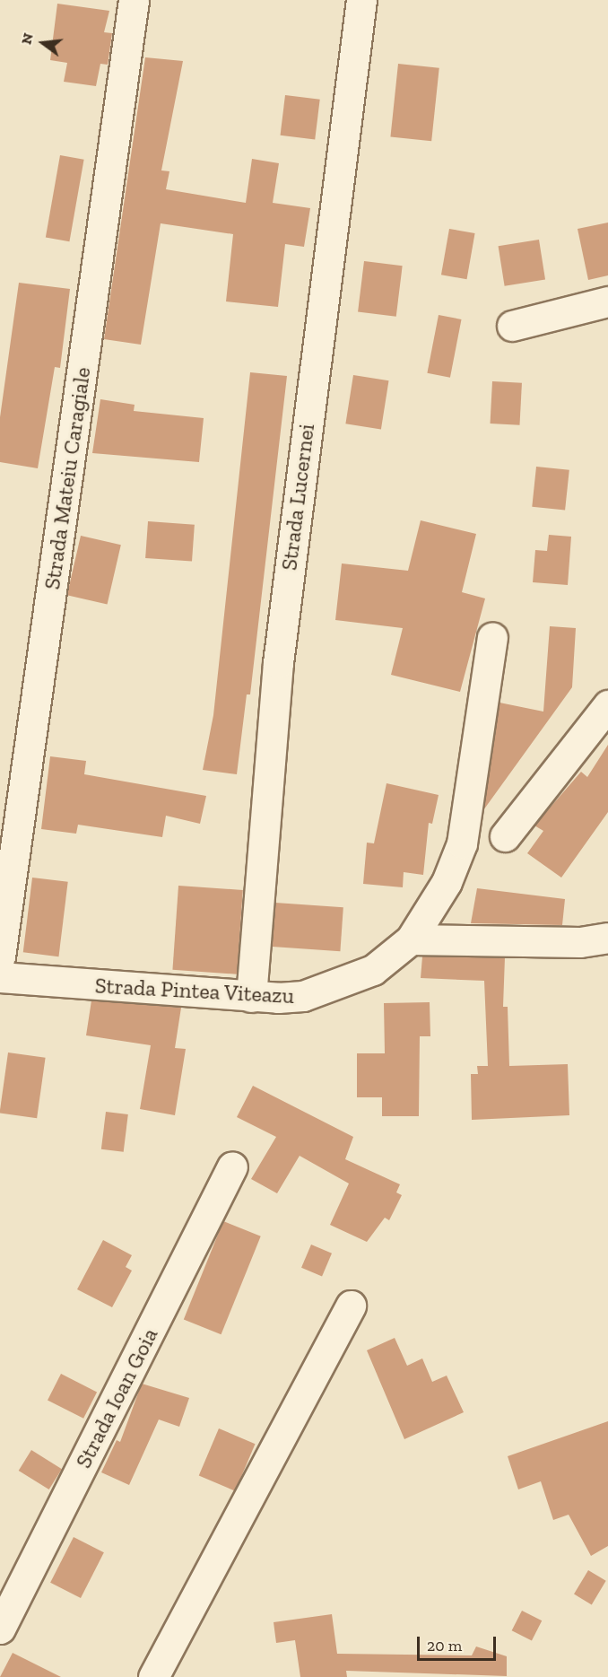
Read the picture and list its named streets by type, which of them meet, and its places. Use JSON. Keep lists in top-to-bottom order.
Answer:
{
  "streets": {
    "street": [
      "Strada Mateiu Caragiale",
      "Strada Lucernei",
      "Strada Pintea Viteazu",
      "Strada Ioan Goia"
    ]
  },
  "crossings": [
    ["Strada Lucernei", "Strada Pintea Viteazu"]
  ],
  "scale_bar": "20 m",
  "north": "left"
}
